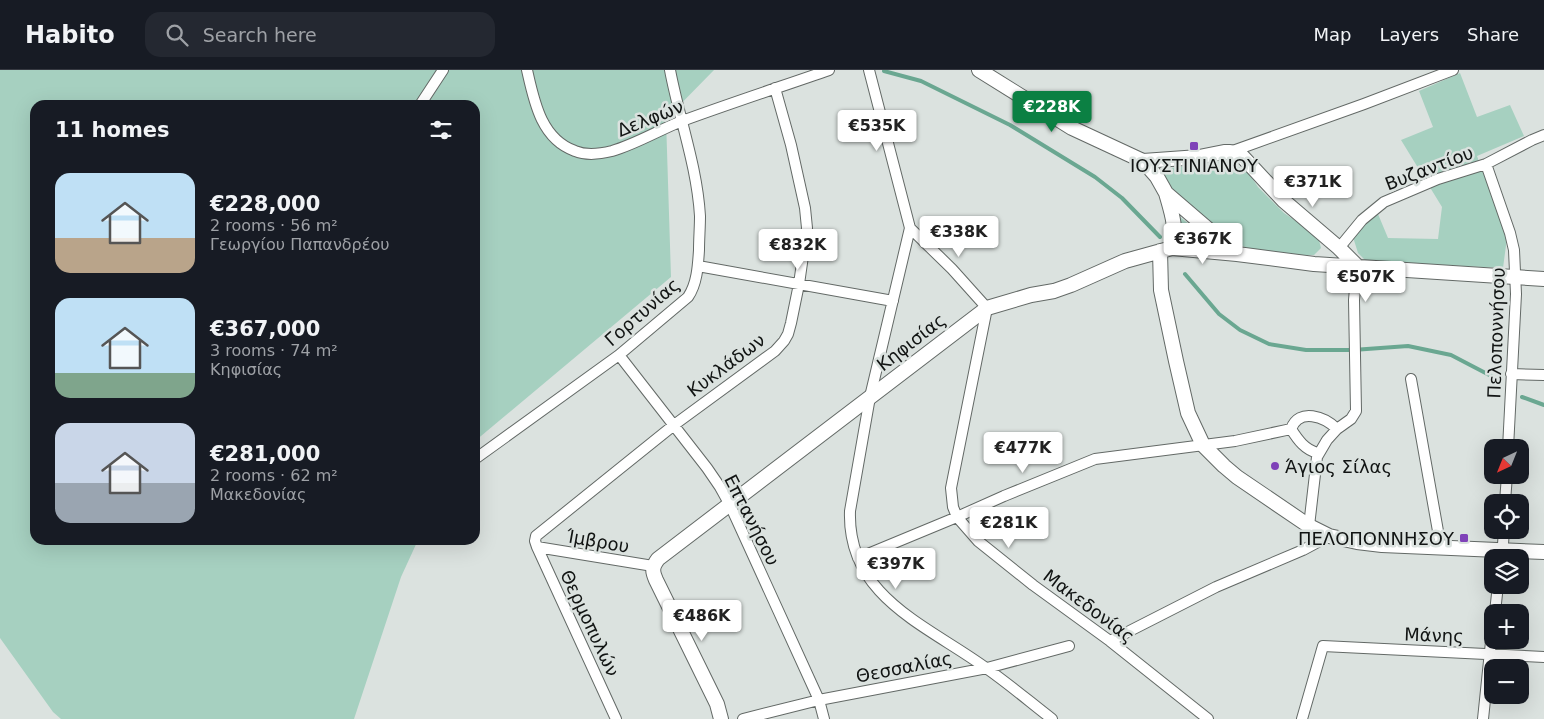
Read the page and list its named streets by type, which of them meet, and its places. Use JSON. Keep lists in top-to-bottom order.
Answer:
{
  "streets": {
    "street": [
      "Δελφών",
      "Βυζαντίου",
      "Γορτυνίας",
      "Πελοποννήσου",
      "Κηφισίας",
      "Κυκλάδων",
      "Επτανήσου",
      "Ίμβρου",
      "Μακεδονίας",
      "Θερμοπυλών",
      "Μάνης",
      "Θεσσαλίας"
    ]
  },
  "crossings": [
    ["Δελφών", "Γορτυνίας"],
    ["Δελφών", "Κυκλάδων"],
    ["Βυζαντίου", "Πελοποννήσου"],
    ["Γορτυνίας", "Επτανήσου"],
    ["Πελοποννήσου", "Κηφισίας"],
    ["Κηφισίας", "Επτανήσου"],
    ["Κηφισίας", "Ίμβρου"],
    ["Κηφισίας", "Μακεδονίας"],
    ["Κυκλάδων", "Επτανήσου"],
    ["Κυκλάδων", "Ίμβρου"],
    ["Κυκλάδων", "Θερμοπυλών"],
    ["Επτανήσου", "Θεσσαλίας"],
    ["Ίμβρου", "Θερμοπυλών"]
  ],
  "places": {
    "transit": ["ΙΟΥΣΤΙΝΙΑΝΟΥ", "ΠΕΛΟΠΟΝΝΗΣΟΥ"],
    "other": ["Άγιος Σίλας"]
  },
  "north": "bottom left",
  "page": {
    "header": "Habito",
    "search": "Search here",
    "nav": ["Map", "Layers", "Share"],
    "price": [
      "€228K",
      "€535K",
      "€371K",
      "€338K",
      "€367K",
      "€832K",
      "€507K",
      "€477K",
      "€281K",
      "€397K",
      "€486K"
    ],
    "heading": "11 homes",
    "list": [
      {
        "name": "€228,000",
        "note": "2 rooms · 56 m² · Γεωργίου Παπανδρέου"
      },
      {
        "name": "€367,000",
        "note": "3 rooms · 74 m² · Κηφισίας"
      },
      {
        "name": "€281,000",
        "note": "2 rooms · 62 m² · Μακεδονίας"
      }
    ],
    "map_buttons": ["+", "−"]
  }
}
